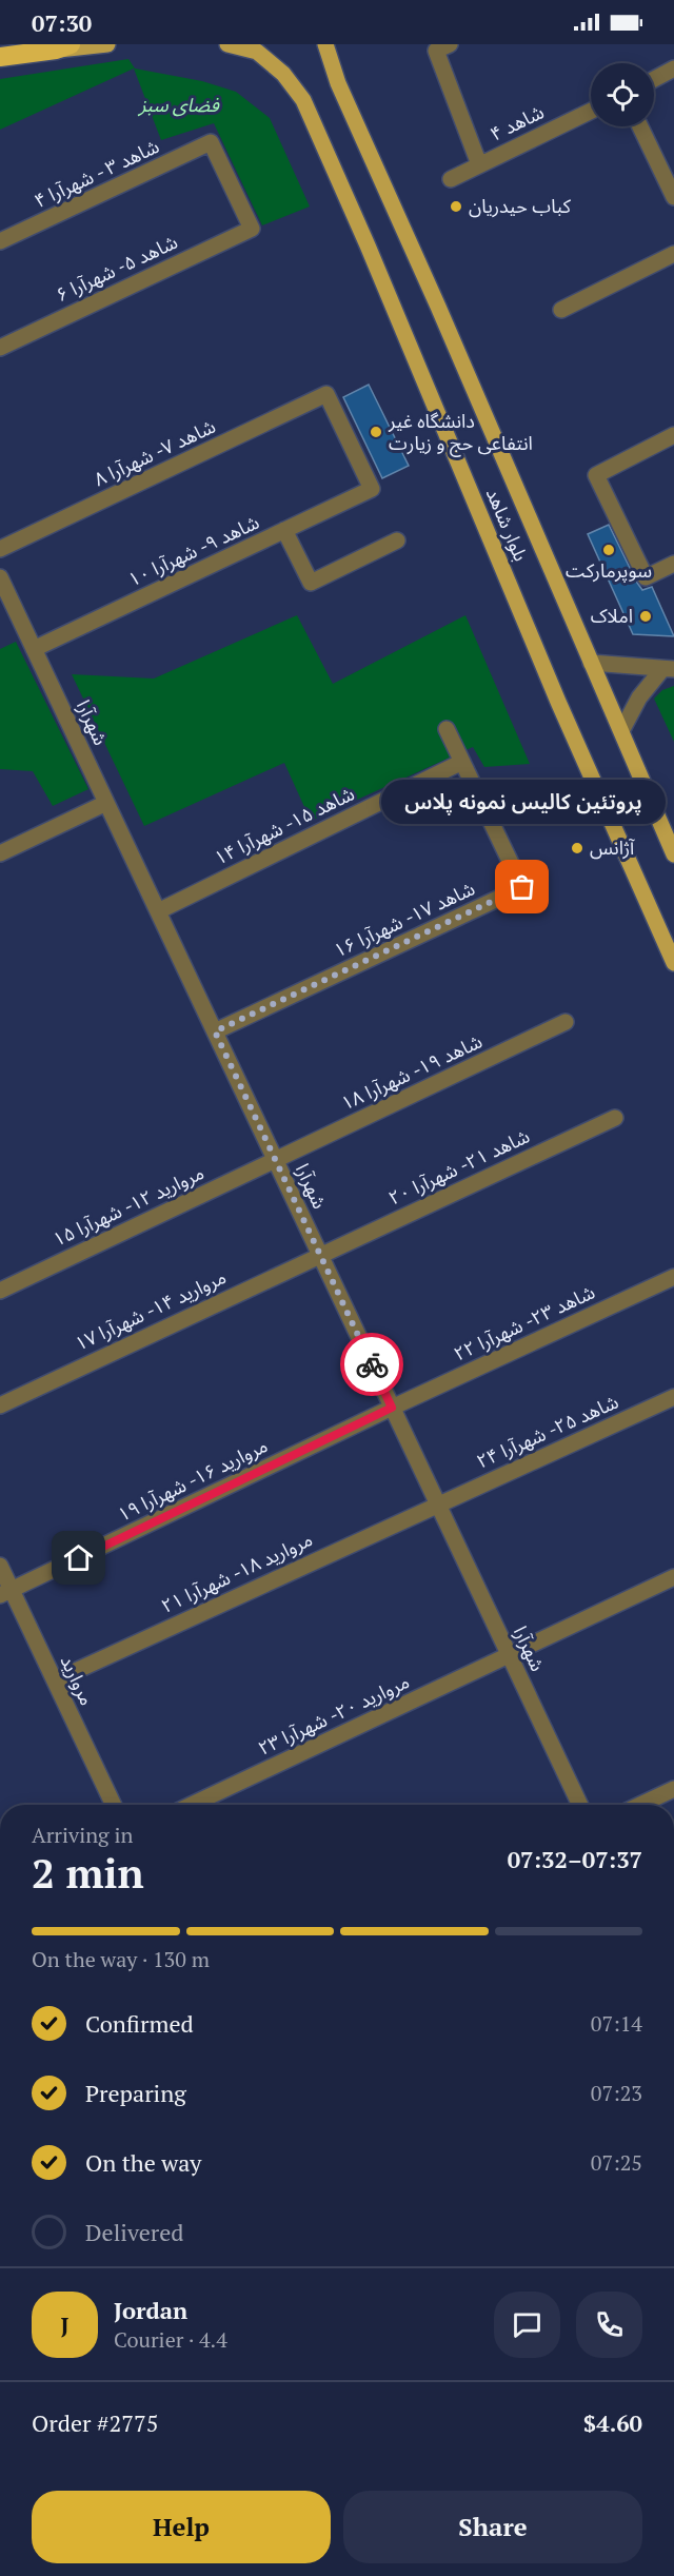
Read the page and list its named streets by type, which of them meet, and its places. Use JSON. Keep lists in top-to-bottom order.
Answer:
{
  "streets": {
    "main road": ["بلوار شاهد"],
    "street": [
      "شاهد ۴",
      "شاهد ۳ - شهرآرا ۴",
      "شاهد ۵- شهرآرا ۶",
      "شاهد ۷- شهرآرا ۸",
      "شاهد ۹- شهرآرا ۱۰",
      "شهرآرا",
      "شاهد ۱۵- شهرآرا ۱۴",
      "شاهد ۱۷- شهرآرا ۱۶",
      "شاهد ۱۹- شهرآرا ۱۸",
      "شاهد ۲۱- شهرآرا ۲۰",
      "مروارید ۱۲- شهرآرا ۱۵",
      "مروارید ۱۴- شهرآرا ۱۷",
      "شاهد ۲۳- شهرآرا ۲۲",
      "شاهد ۲۵- شهرآرا ۲۴",
      "مروارید ۱۶- شهرآرا ۱۹",
      "مروارید ۱۸- شهرآرا ۲۱",
      "مروارید",
      "مروارید ۲۰- شهرآرا ۲۳"
    ]
  },
  "crossings": [
    ["شاهد ۳ - شهرآرا ۴", "شاهد ۵- شهرآرا ۶"],
    ["شاهد ۷- شهرآرا ۸", "شاهد ۹- شهرآرا ۱۰"],
    ["شاهد ۹- شهرآرا ۱۰", "شهرآرا"],
    ["شهرآرا", "شاهد ۱۵- شهرآرا ۱۴"],
    ["شهرآرا", "شاهد ۱۷- شهرآرا ۱۶"],
    ["شهرآرا", "شاهد ۱۹- شهرآرا ۱۸"],
    ["شهرآرا", "شاهد ۲۱- شهرآرا ۲۰"],
    ["شهرآرا", "مروارید ۱۲- شهرآرا ۱۵"],
    ["شهرآرا", "مروارید ۱۴- شهرآرا ۱۷"],
    ["شهرآرا", "شاهد ۲۳- شهرآرا ۲۲"],
    ["شهرآرا", "شاهد ۲۵- شهرآرا ۲۴"],
    ["شهرآرا", "مروارید ۱۶- شهرآرا ۱۹"],
    ["شهرآرا", "مروارید ۱۸- شهرآرا ۲۱"],
    ["شهرآرا", "مروارید ۲۰- شهرآرا ۲۳"],
    ["شاهد ۱۵- شهرآرا ۱۴", "شاهد ۱۷- شهرآرا ۱۶"],
    ["شاهد ۱۹- شهرآرا ۱۸", "مروارید ۱۲- شهرآرا ۱۵"],
    ["شاهد ۲۱- شهرآرا ۲۰", "مروارید ۱۴- شهرآرا ۱۷"],
    ["شاهد ۲۳- شهرآرا ۲۲", "مروارید ۱۶- شهرآرا ۱۹"],
    ["شاهد ۲۵- شهرآرا ۲۴", "مروارید ۱۸- شهرآرا ۲۱"],
    ["مروارید ۱۶- شهرآرا ۱۹", "مروارید"],
    ["مروارید ۱۸- شهرآرا ۲۱", "مروارید"]
  ],
  "parks": ["فضای سبز"],
  "places": [
    "کباب حیدریان",
    "دانشگاه غیر انتفاعی حج و زیارت",
    "سوپرمارکت",
    "املاک",
    "آژانس",
    "پروتئین کالیس نمونه پلاس"
  ],
  "page": {
    "status": "07:30",
    "bubble": "پروتئین کالیس نمونه پلاس",
    "heading": ["2 min", "Arriving in", "07:32–07:37"],
    "panel": [
      "Jordan",
      "Courier · 4.4",
      "Order #2775",
      "$4.60"
    ],
    "bar": "On the way · 130 m",
    "list": [
      ["Confirmed", "07:14"],
      ["Preparing", "07:23"],
      ["On the way", "07:25"],
      "Delivered"
    ],
    "round": "J",
    "buttons": ["Help", "Share"]
  }
}
